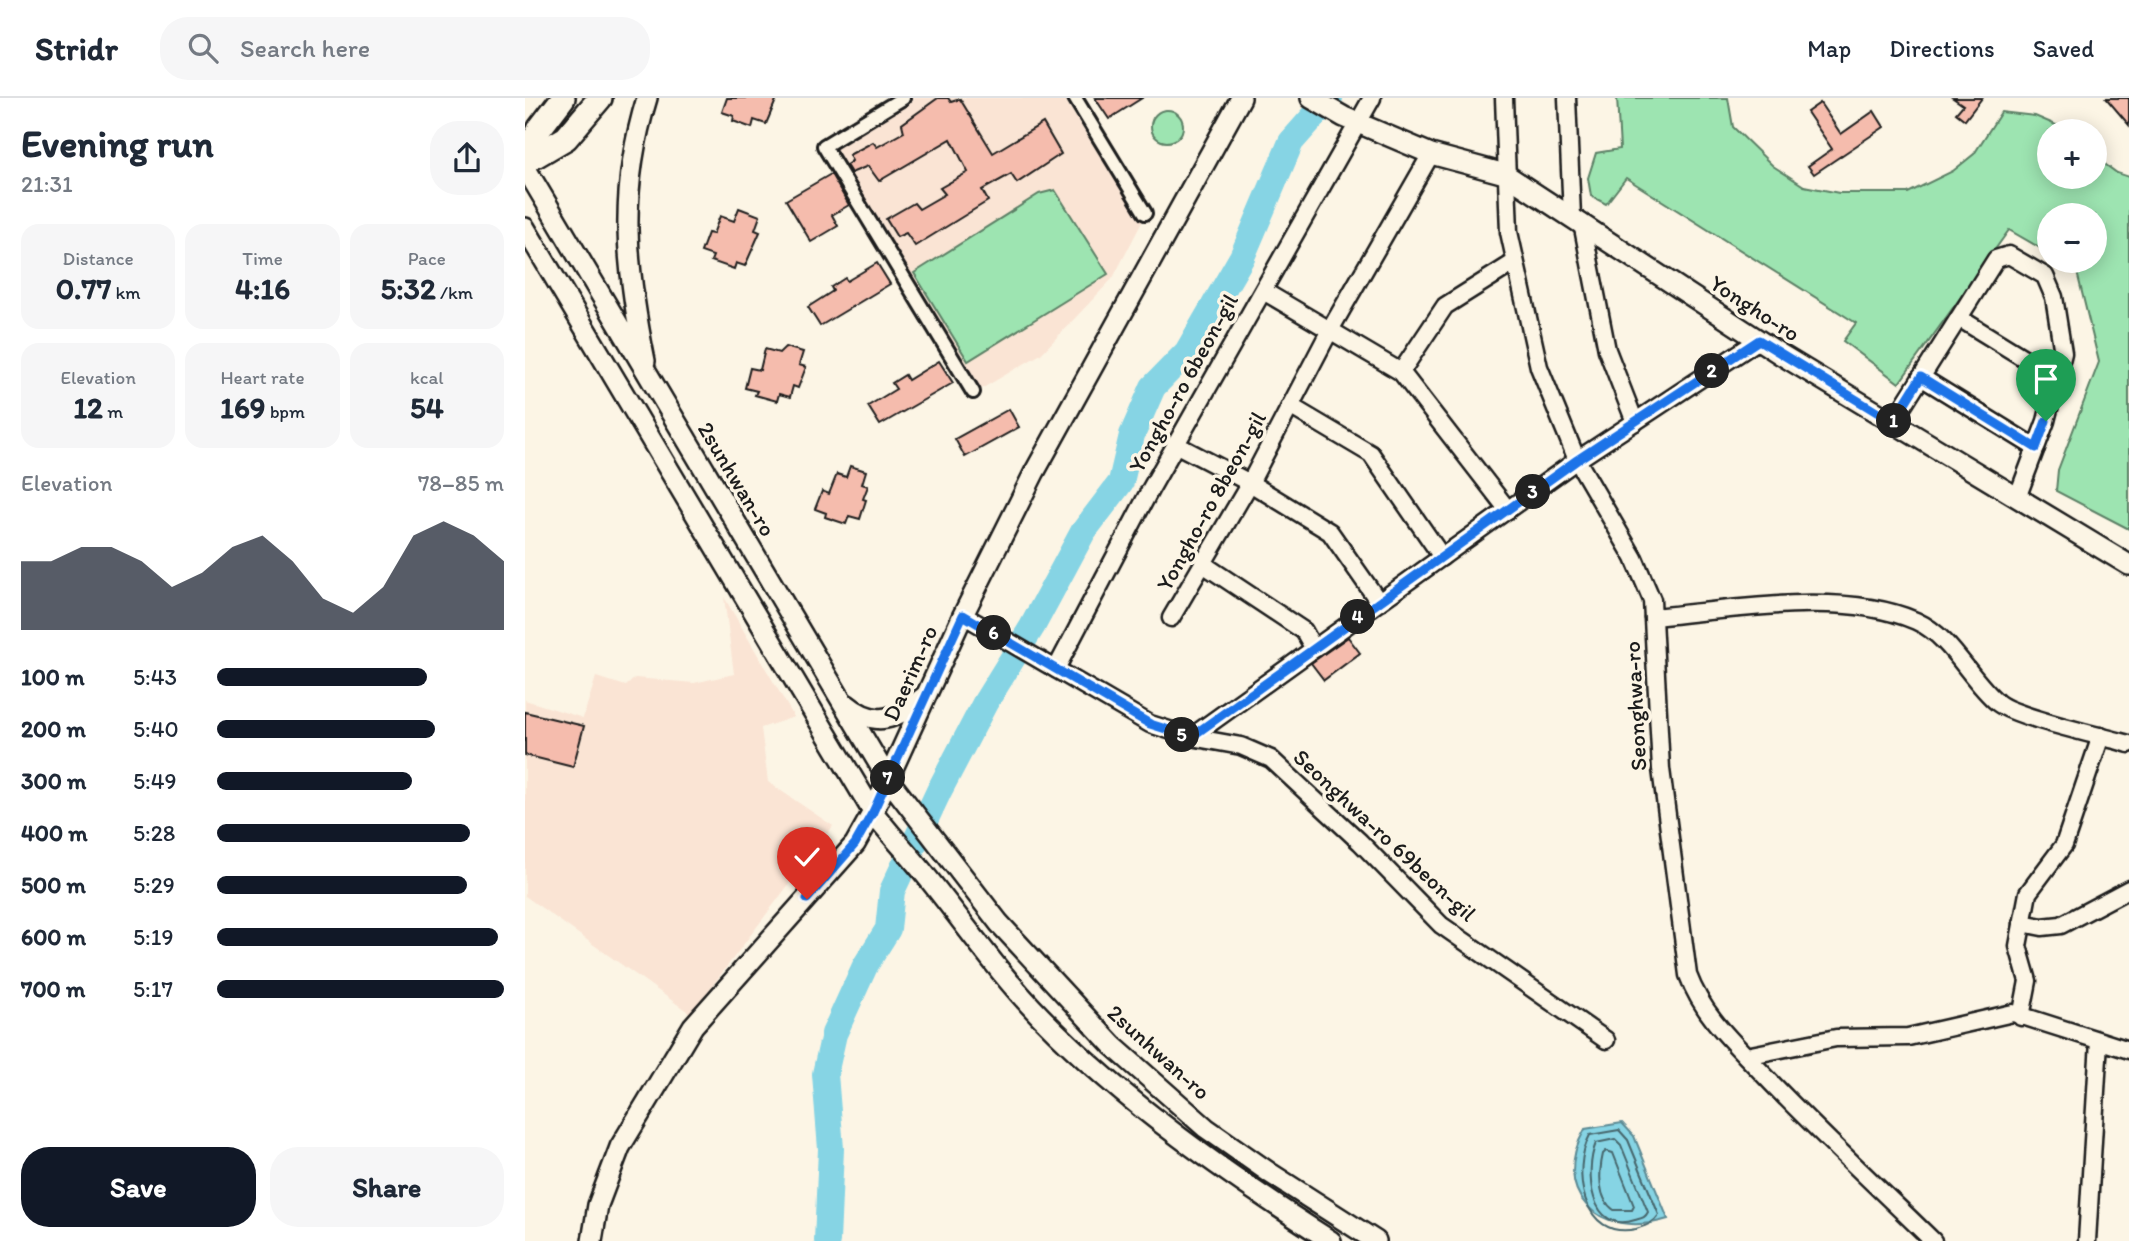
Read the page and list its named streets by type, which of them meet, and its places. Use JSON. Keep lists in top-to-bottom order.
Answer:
{
  "streets": {
    "street": [
      "Yongho-ro",
      "Yongho-ro 6beon-gil",
      "2sunhwan-ro",
      "Yongho-ro 8beon-gil",
      "Daerim-ro",
      "Seonghwa-ro",
      "Seonghwa-ro 69beon-gil"
    ]
  },
  "crossings": [
    ["Yongho-ro", "Yongho-ro 6beon-gil"],
    ["Yongho-ro", "Yongho-ro 8beon-gil"],
    ["Yongho-ro", "Seonghwa-ro"],
    ["Yongho-ro 6beon-gil", "Seonghwa-ro 69beon-gil"],
    ["2sunhwan-ro", "Daerim-ro"],
    ["Daerim-ro", "Seonghwa-ro 69beon-gil"]
  ],
  "page": {
    "header": "Stridr",
    "search": "Search here",
    "nav": ["Map", "Directions", "Saved"],
    "heading": ["Evening run", "21:31"],
    "map_buttons": ["+", "−"],
    "stats": [
      ["Distance", "0.77 km"],
      ["Time", "4:16"],
      ["Pace", "5:32 /km"],
      ["Elevation", "12 m"],
      ["Heart rate", "169 bpm"],
      ["kcal", "54"]
    ],
    "pins": [
      "2",
      "1",
      "3",
      "4",
      "6",
      "5",
      "7"
    ],
    "chart": ["Elevation", "78–85 m"],
    "list": [
      {
        "name": "100 m",
        "note": "5:43"
      },
      {
        "name": "200 m",
        "note": "5:40"
      },
      {
        "name": "300 m",
        "note": "5:49"
      },
      {
        "name": "400 m",
        "note": "5:28"
      },
      {
        "name": "500 m",
        "note": "5:29"
      },
      {
        "name": "600 m",
        "note": "5:19"
      },
      {
        "name": "700 m",
        "note": "5:17"
      }
    ],
    "buttons": ["Save", "Share"]
  }
}
